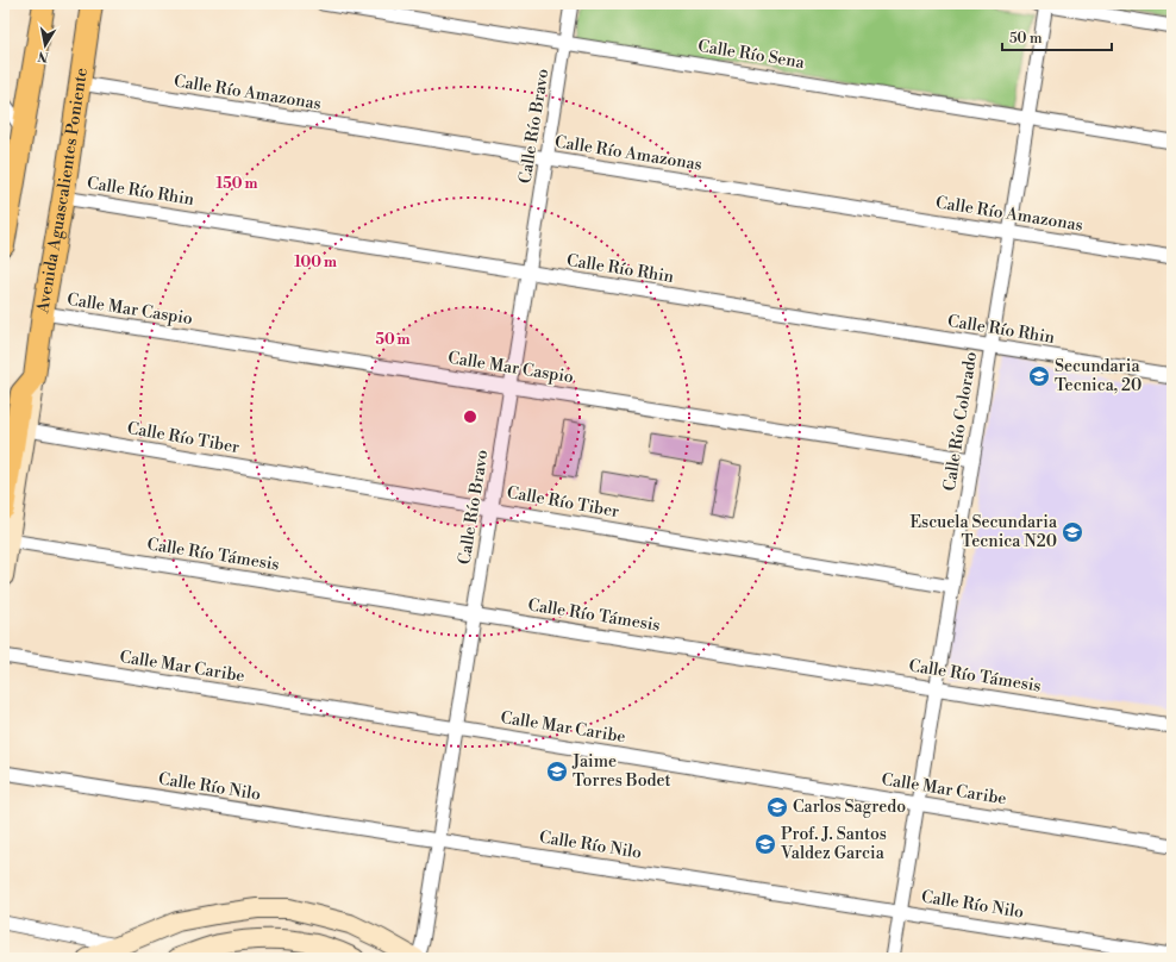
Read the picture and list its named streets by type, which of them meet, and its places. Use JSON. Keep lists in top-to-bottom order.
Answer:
{
  "streets": {
    "main road": ["Avenida Aguascalientes Poniente"],
    "street": [
      "Calle Río Sena",
      "Calle Río Amazonas",
      "Calle Río Bravo",
      "Calle Río Rhin",
      "Calle Mar Caspio",
      "Calle Río Colorado",
      "Calle Río Tiber",
      "Calle Río Támesis",
      "Calle Mar Caribe",
      "Calle Río Nilo"
    ]
  },
  "crossings": [
    ["Calle Río Sena", "Calle Río Bravo"],
    ["Calle Río Sena", "Calle Río Colorado"],
    ["Calle Río Amazonas", "Calle Río Bravo"],
    ["Calle Río Amazonas", "Avenida Aguascalientes Poniente"],
    ["Calle Río Amazonas", "Calle Río Colorado"],
    ["Calle Río Bravo", "Calle Río Rhin"],
    ["Calle Río Bravo", "Calle Mar Caspio"],
    ["Calle Río Bravo", "Calle Río Tiber"],
    ["Calle Río Bravo", "Calle Río Támesis"],
    ["Calle Río Bravo", "Calle Mar Caribe"],
    ["Calle Río Bravo", "Calle Río Nilo"],
    ["Avenida Aguascalientes Poniente", "Calle Río Rhin"],
    ["Avenida Aguascalientes Poniente", "Calle Mar Caspio"],
    ["Avenida Aguascalientes Poniente", "Calle Río Tiber"],
    ["Avenida Aguascalientes Poniente", "Calle Río Támesis"],
    ["Calle Río Rhin", "Calle Río Colorado"],
    ["Calle Mar Caspio", "Calle Río Colorado"],
    ["Calle Río Colorado", "Calle Río Tiber"],
    ["Calle Río Colorado", "Calle Río Támesis"],
    ["Calle Río Colorado", "Calle Mar Caribe"],
    ["Calle Río Colorado", "Calle Río Nilo"]
  ],
  "places": {
    "school or university": [
      "Secundaria Tecnica, 20",
      "Escuela Secundaria Tecnica N20",
      "Jaime Torres Bodet",
      "Carlos Sagredo",
      "Prof. J. Santos Valdez Garcia"
    ]
  },
  "scale_bar": "50 m",
  "north": "bottom",
  "rings": ["150 m", "100 m", "50 m"]
}
